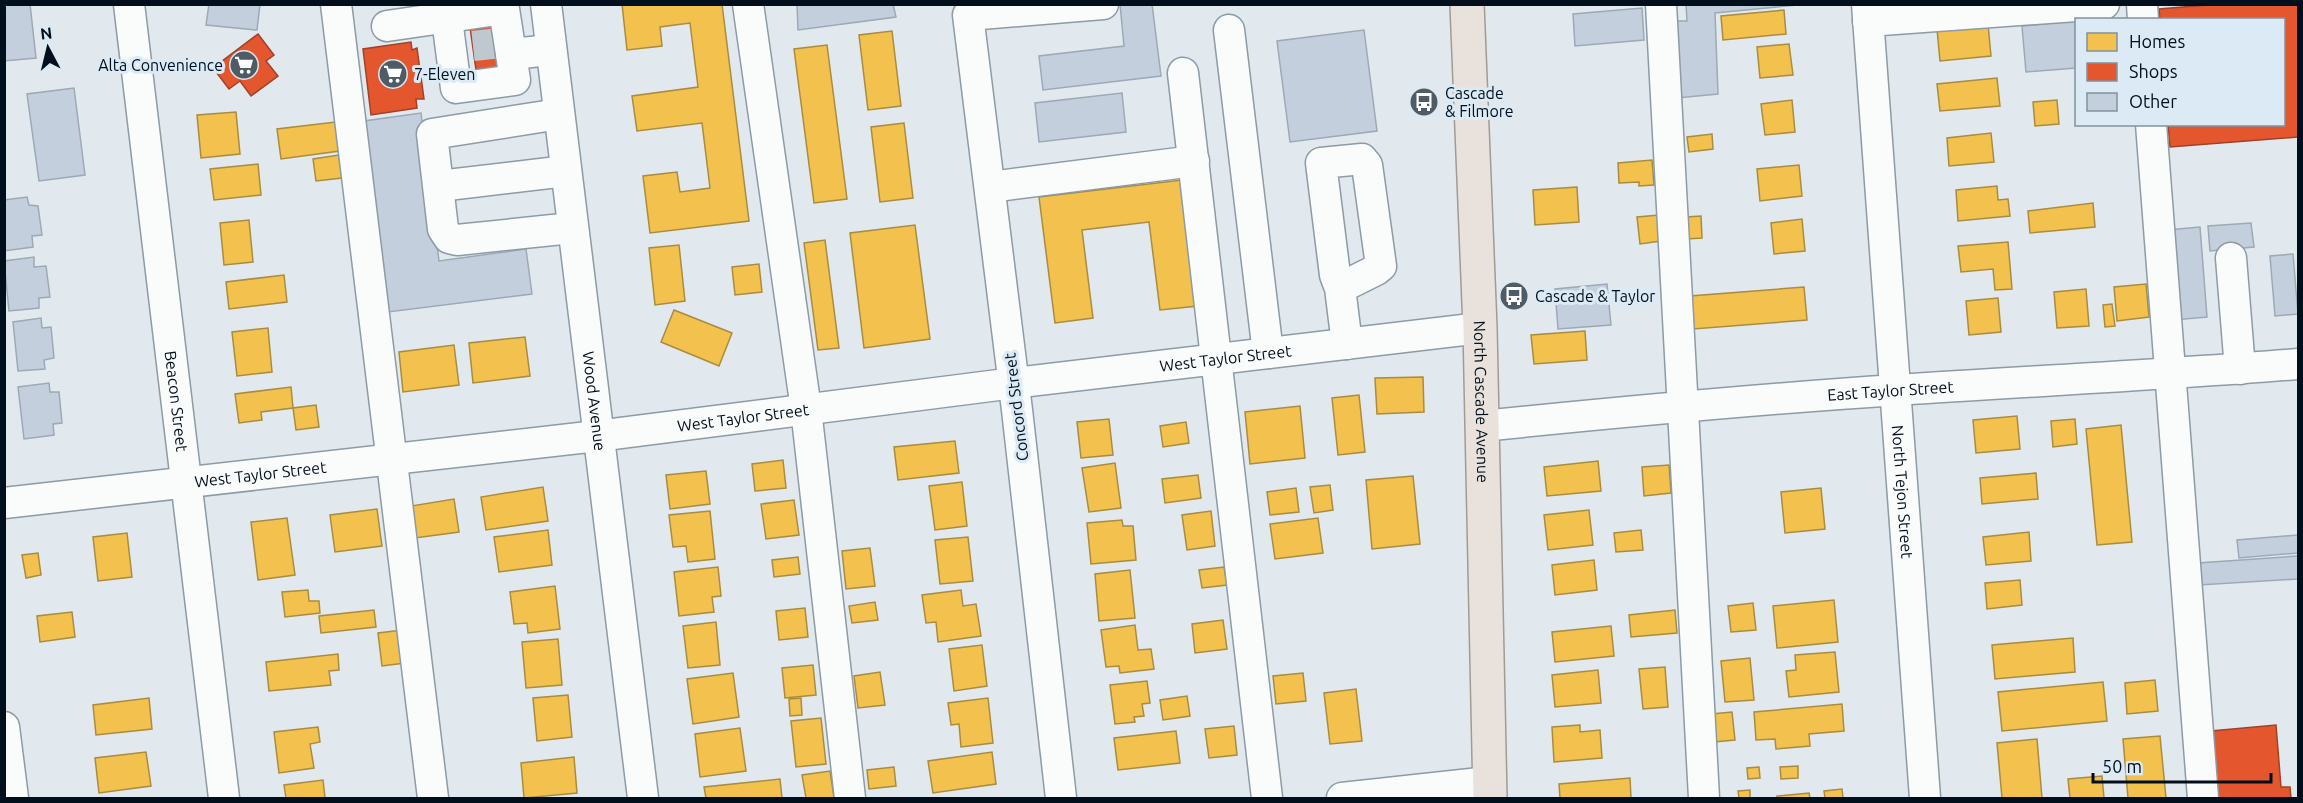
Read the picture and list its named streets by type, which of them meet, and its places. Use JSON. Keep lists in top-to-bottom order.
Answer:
{
  "streets": {
    "main road": ["North Cascade Avenue"],
    "street": [
      "West Taylor Street",
      "East Taylor Street",
      "Beacon Street",
      "Wood Avenue",
      "Concord Street",
      "North Tejon Street"
    ]
  },
  "crossings": [
    ["West Taylor Street", "North Cascade Avenue"],
    ["West Taylor Street", "Beacon Street"],
    ["West Taylor Street", "Wood Avenue"],
    ["West Taylor Street", "Concord Street"],
    ["East Taylor Street", "North Cascade Avenue"],
    ["East Taylor Street", "North Tejon Street"]
  ],
  "places": {
    "supermarket": ["Alta Convenience", "7-Eleven"],
    "bus stop": ["Cascade & Filmore", "Cascade & Taylor"]
  },
  "legend": ["Homes", "Shops", "Other"],
  "scale_bar": "50 m",
  "north": "top"
}
